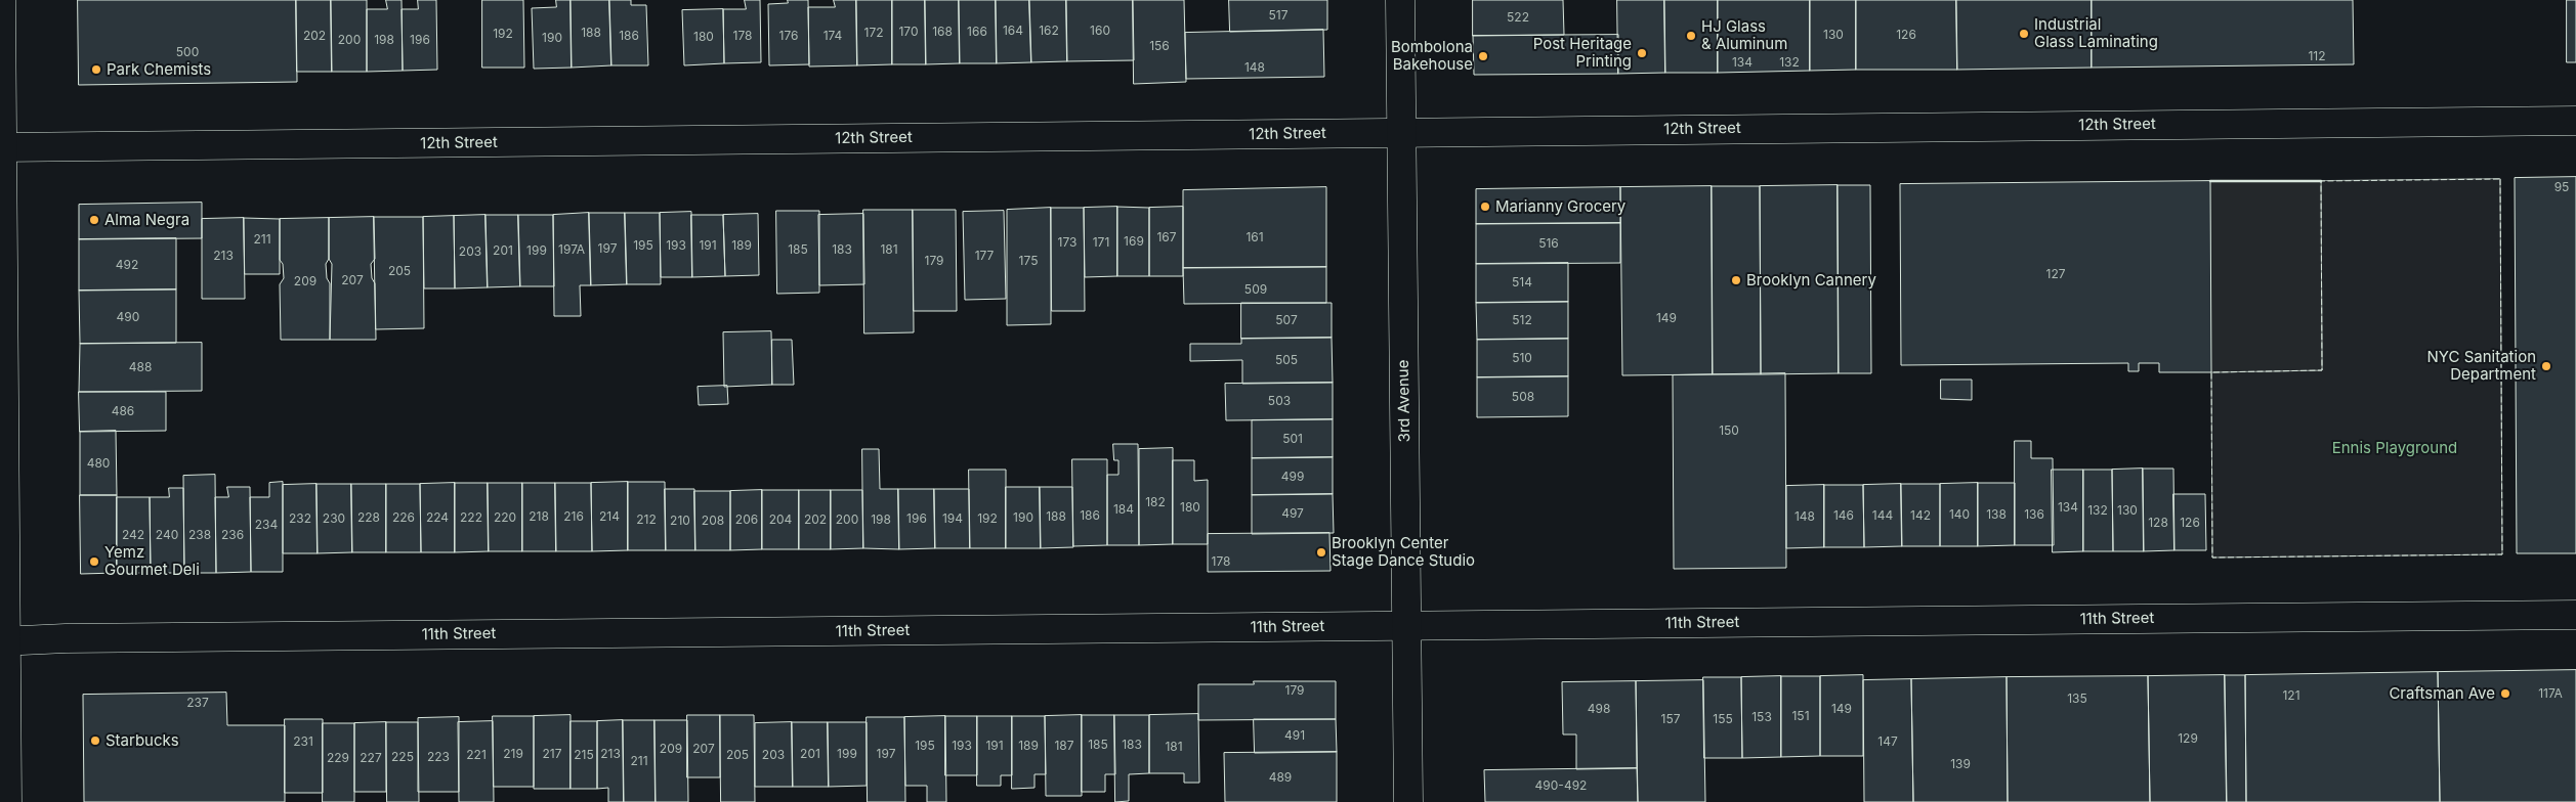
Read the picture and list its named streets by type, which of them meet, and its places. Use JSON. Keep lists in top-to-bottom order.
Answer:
{
  "streets": {
    "street": ["12th Street", "3rd Avenue", "11th Street"]
  },
  "crossings": [
    ["12th Street", "3rd Avenue"],
    ["3rd Avenue", "11th Street"]
  ],
  "parks": ["Ennis Playground"],
  "places": [
    "Industrial Glass Laminating",
    "HJ Glass & Aluminum",
    "Post Heritage Printing",
    "Bombolona Bakehouse",
    "Park Chemists",
    "Marianny Grocery",
    "Alma Negra",
    "Brooklyn Cannery",
    "NYC Sanitation Department",
    "Brooklyn Center Stage Dance Studio",
    "Yemz Gourmet Deli",
    "Craftsman Ave",
    "Starbucks"
  ],
  "house_numbers": [
    "517",
    "522",
    "164",
    "162",
    "160",
    "170",
    "168",
    "166",
    "188",
    "172",
    "192",
    "130",
    "126",
    "202",
    "186",
    "178",
    "176",
    "174",
    "180",
    "190",
    "200",
    "198",
    "196",
    "156",
    "500",
    "112",
    "134",
    "132",
    "148",
    "95",
    "167",
    "161",
    "211",
    "169",
    "173",
    "171",
    "516",
    "195",
    "193",
    "191",
    "189",
    "197",
    "197A",
    "185",
    "183",
    "181",
    "201",
    "199",
    "203",
    "213",
    "177",
    "179",
    "175",
    "492",
    "205",
    "127",
    "207",
    "209",
    "514",
    "509",
    "490",
    "149",
    "507",
    "512",
    "510",
    "505",
    "488",
    "508",
    "503",
    "486",
    "150",
    "501",
    "480",
    "499",
    "182",
    "180",
    "134",
    "184",
    "132",
    "130",
    "497",
    "140",
    "138",
    "136",
    "186",
    "146",
    "144",
    "142",
    "218",
    "216",
    "214",
    "188",
    "148",
    "228",
    "226",
    "224",
    "222",
    "220",
    "190",
    "232",
    "230",
    "196",
    "194",
    "192",
    "212",
    "206",
    "204",
    "202",
    "200",
    "198",
    "210",
    "208",
    "128",
    "126",
    "234",
    "242",
    "240",
    "238",
    "236",
    "178",
    "179",
    "117A",
    "121",
    "135",
    "237",
    "498",
    "149",
    "151",
    "153",
    "157",
    "155",
    "491",
    "129",
    "231",
    "147",
    "185",
    "183",
    "195",
    "193",
    "191",
    "189",
    "187",
    "181",
    "209",
    "207",
    "219",
    "217",
    "213",
    "201",
    "199",
    "197",
    "221",
    "215",
    "205",
    "203",
    "225",
    "223",
    "229",
    "227",
    "211",
    "139",
    "489",
    "490-492"
  ]
}
